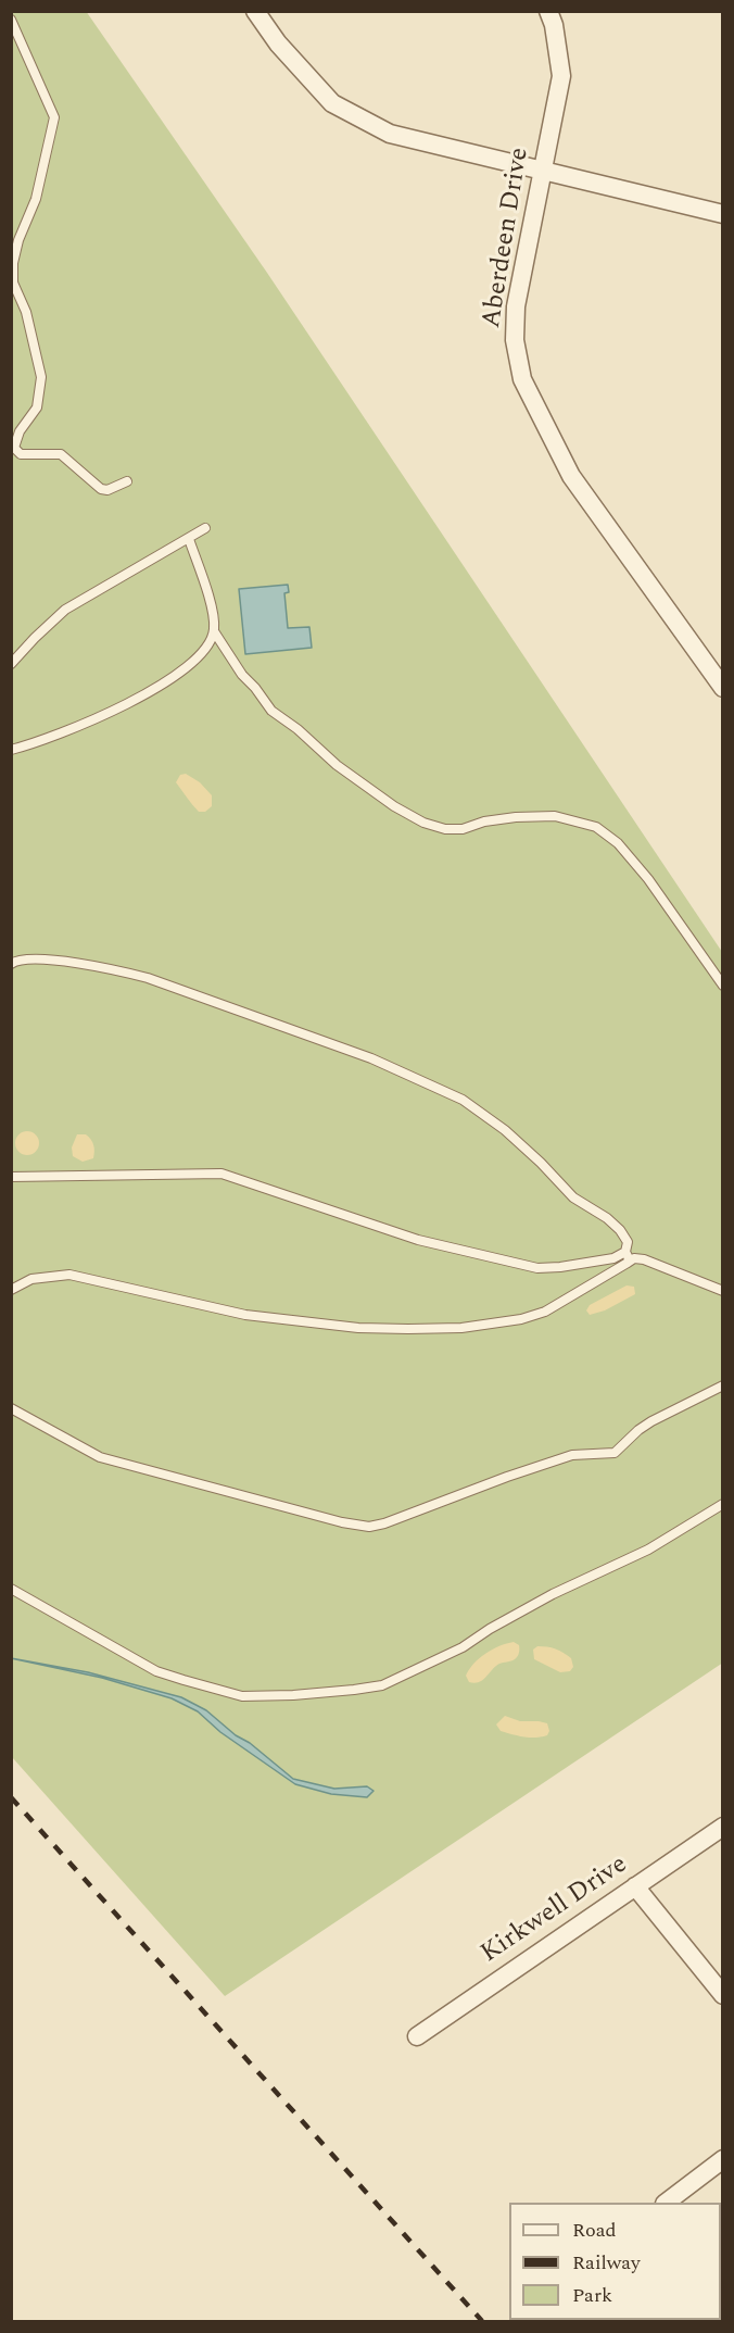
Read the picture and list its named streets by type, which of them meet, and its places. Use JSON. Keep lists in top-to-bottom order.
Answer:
{
  "streets": {
    "street": ["Aberdeen Drive", "Kirkwell Drive"]
  },
  "legend": ["Road", "Railway", "Park"]
}
